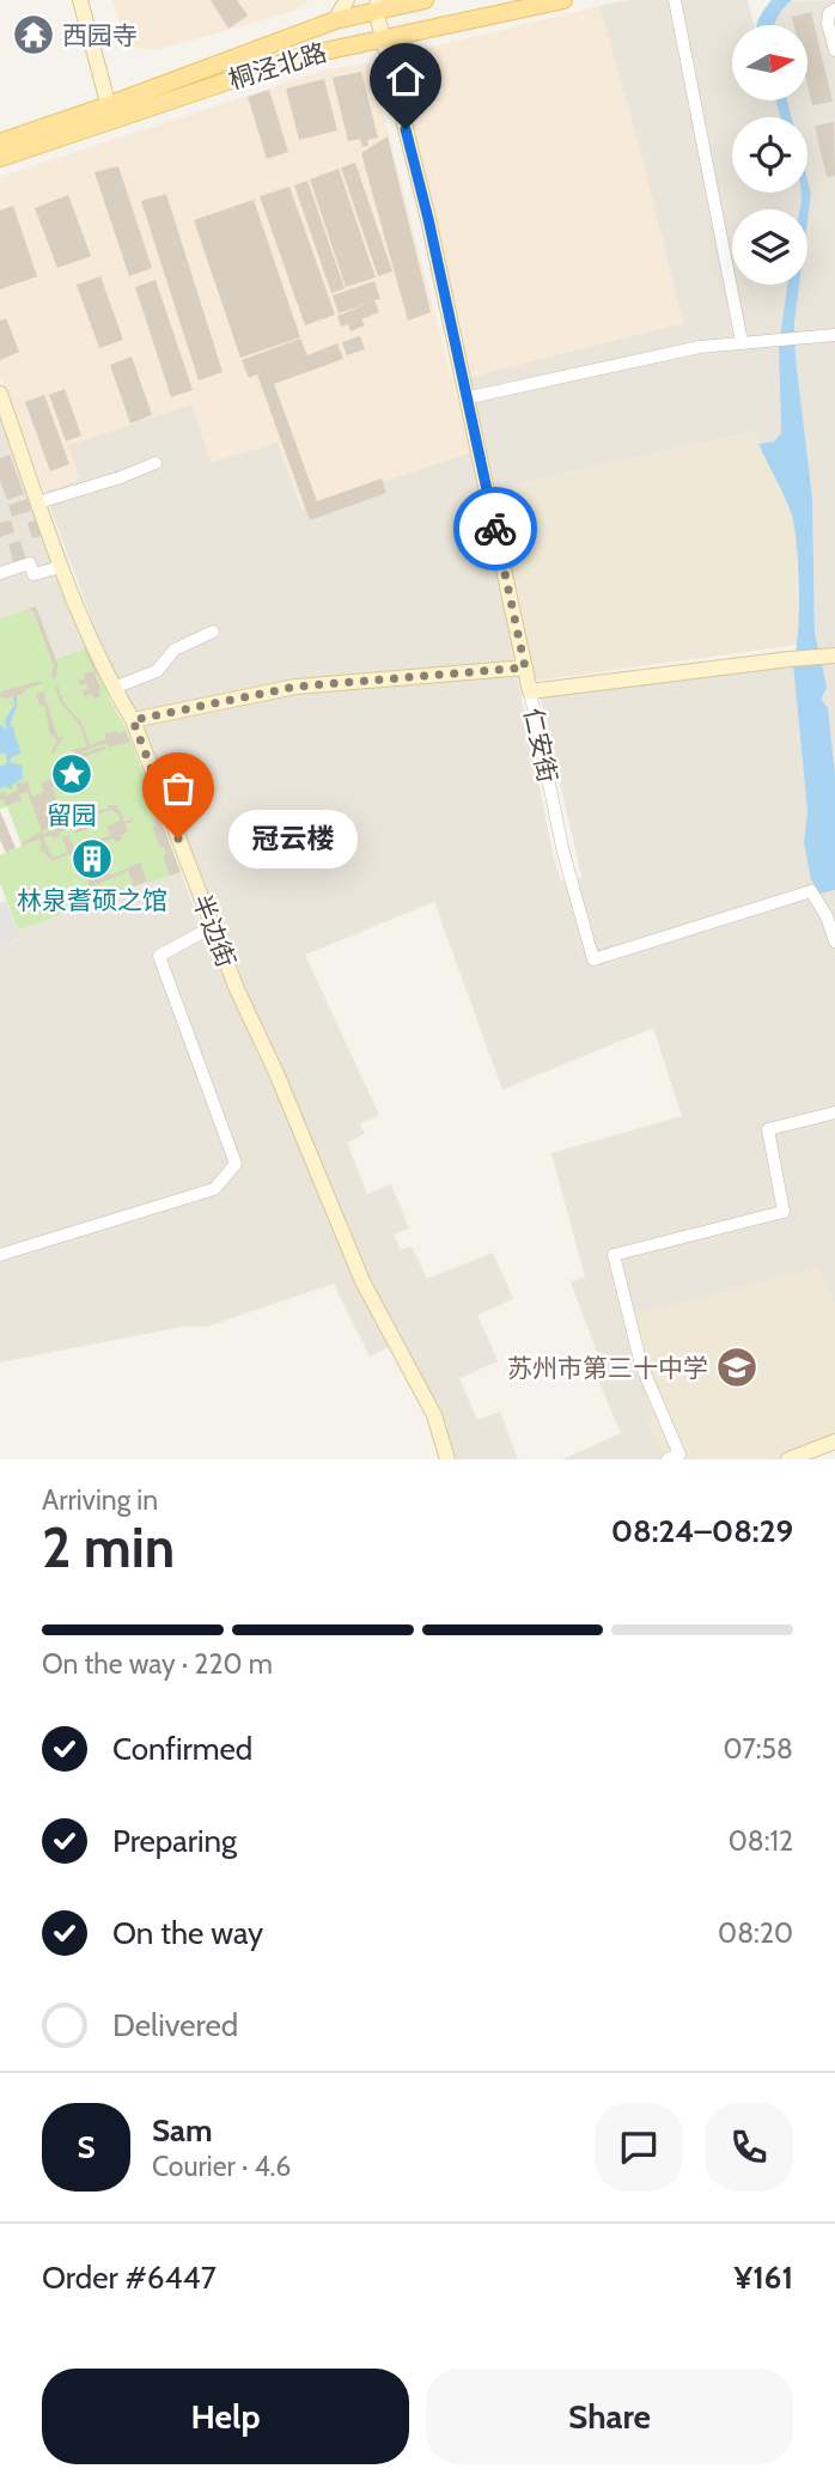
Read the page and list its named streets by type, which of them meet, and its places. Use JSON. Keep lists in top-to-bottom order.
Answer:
{
  "streets": {
    "main road": ["桐泾北路"],
    "street": ["仁安街", "半边街"]
  },
  "crossings": [
    ["桐泾北路", "仁安街"]
  ],
  "places": {
    "temple": ["西园寺"],
    "place": ["留园"],
    "other": ["冠云楼"],
    "building": ["林泉耆硕之馆"],
    "school or university": ["苏州市第三十中学"]
  },
  "north": "right",
  "page": {
    "bubble": "冠云楼",
    "heading": ["2 min", "Arriving in", "08:24–08:29"],
    "panel": [
      "Sam",
      "Courier · 4.6",
      "Order #6447",
      "¥161"
    ],
    "bar": "On the way · 220 m",
    "list": [
      ["Confirmed", "07:58"],
      ["Preparing", "08:12"],
      ["On the way", "08:20"],
      "Delivered"
    ],
    "round": "S",
    "buttons": ["Help", "Share"]
  }
}
